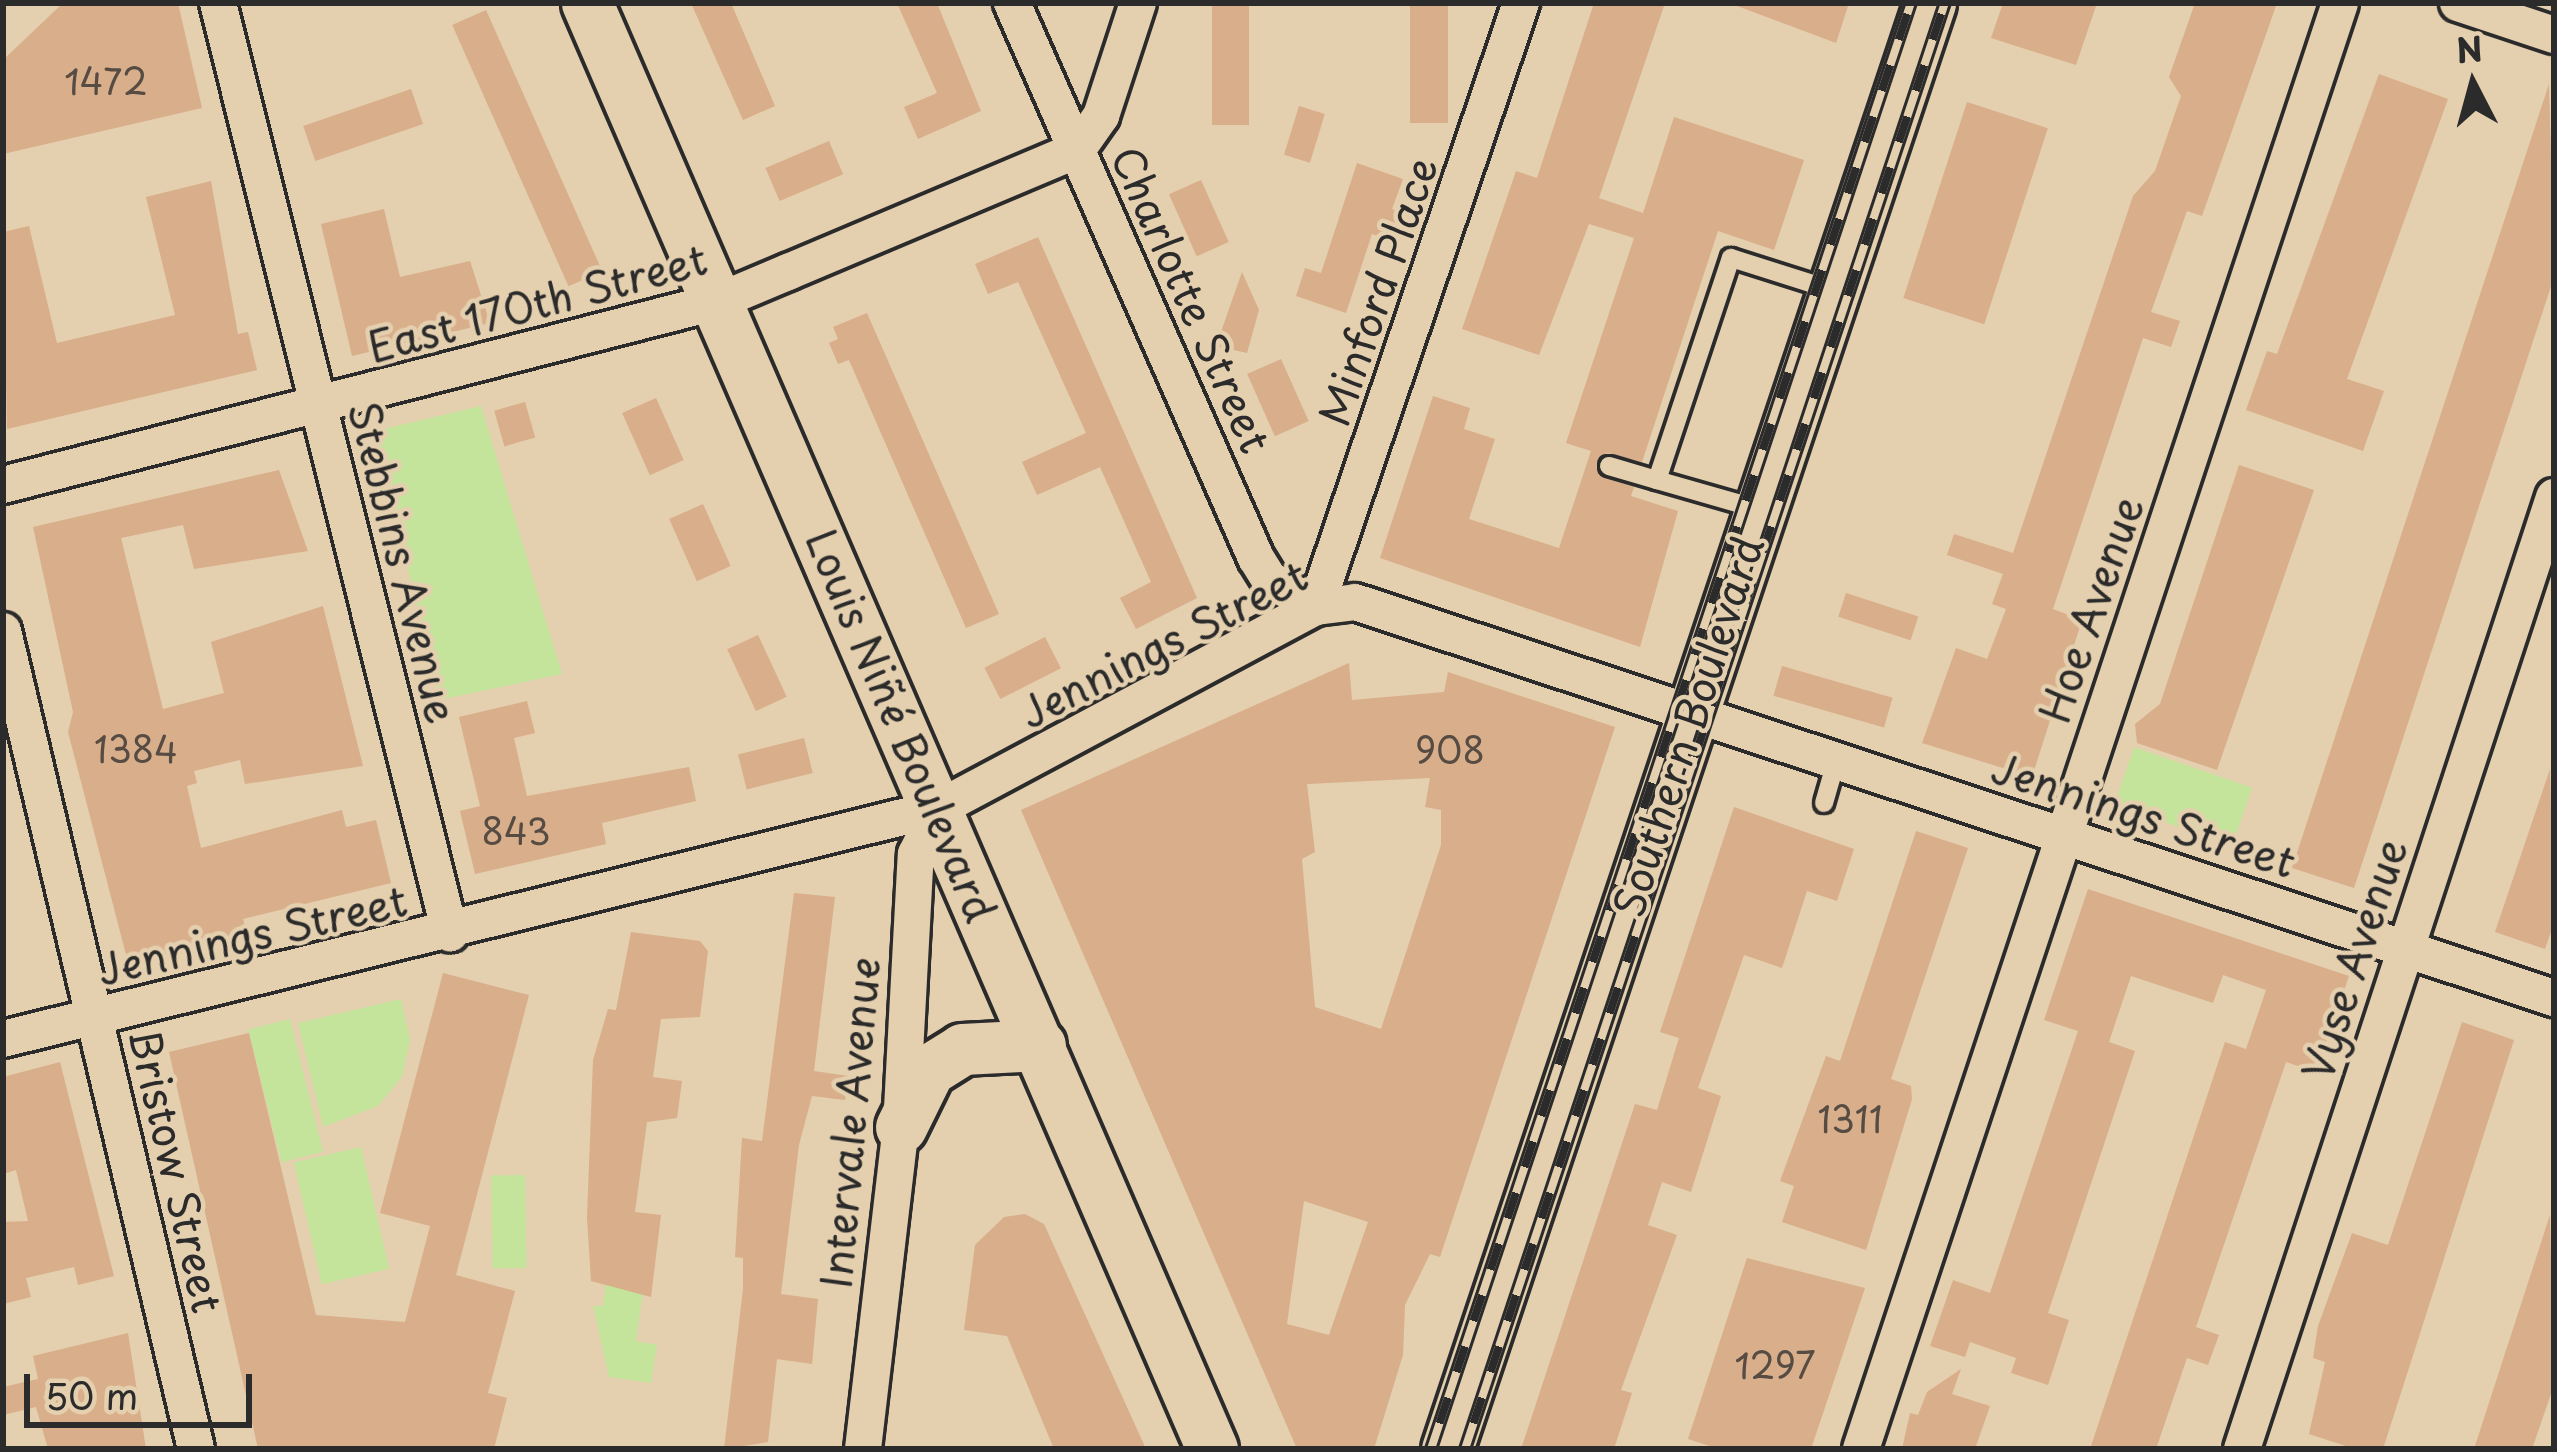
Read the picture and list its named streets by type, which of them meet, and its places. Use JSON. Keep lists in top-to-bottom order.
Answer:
{
  "streets": {
    "street": [
      "Minford Place",
      "Charlotte Street",
      "East 170th Street",
      "Stebbins Avenue",
      "Hoe Avenue",
      "Jennings Street",
      "Louis Niñé Boulevard",
      "Southern Boulevard",
      "Vyse Avenue",
      "Intervale Avenue",
      "Bristow Street"
    ]
  },
  "crossings": [
    ["Minford Place", "Charlotte Street"],
    ["Minford Place", "Jennings Street"],
    ["Charlotte Street", "East 170th Street"],
    ["Charlotte Street", "Jennings Street"],
    ["East 170th Street", "Stebbins Avenue"],
    ["East 170th Street", "Louis Niñé Boulevard"],
    ["Stebbins Avenue", "Jennings Street"],
    ["Hoe Avenue", "Jennings Street"],
    ["Jennings Street", "Louis Niñé Boulevard"],
    ["Jennings Street", "Southern Boulevard"],
    ["Jennings Street", "Vyse Avenue"],
    ["Jennings Street", "Intervale Avenue"],
    ["Jennings Street", "Bristow Street"],
    ["Louis Niñé Boulevard", "Intervale Avenue"]
  ],
  "house_numbers": [
    "1472",
    "1384",
    "908",
    "843",
    "1311",
    "1297"
  ],
  "scale_bar": "50 m",
  "north": "top"
}
